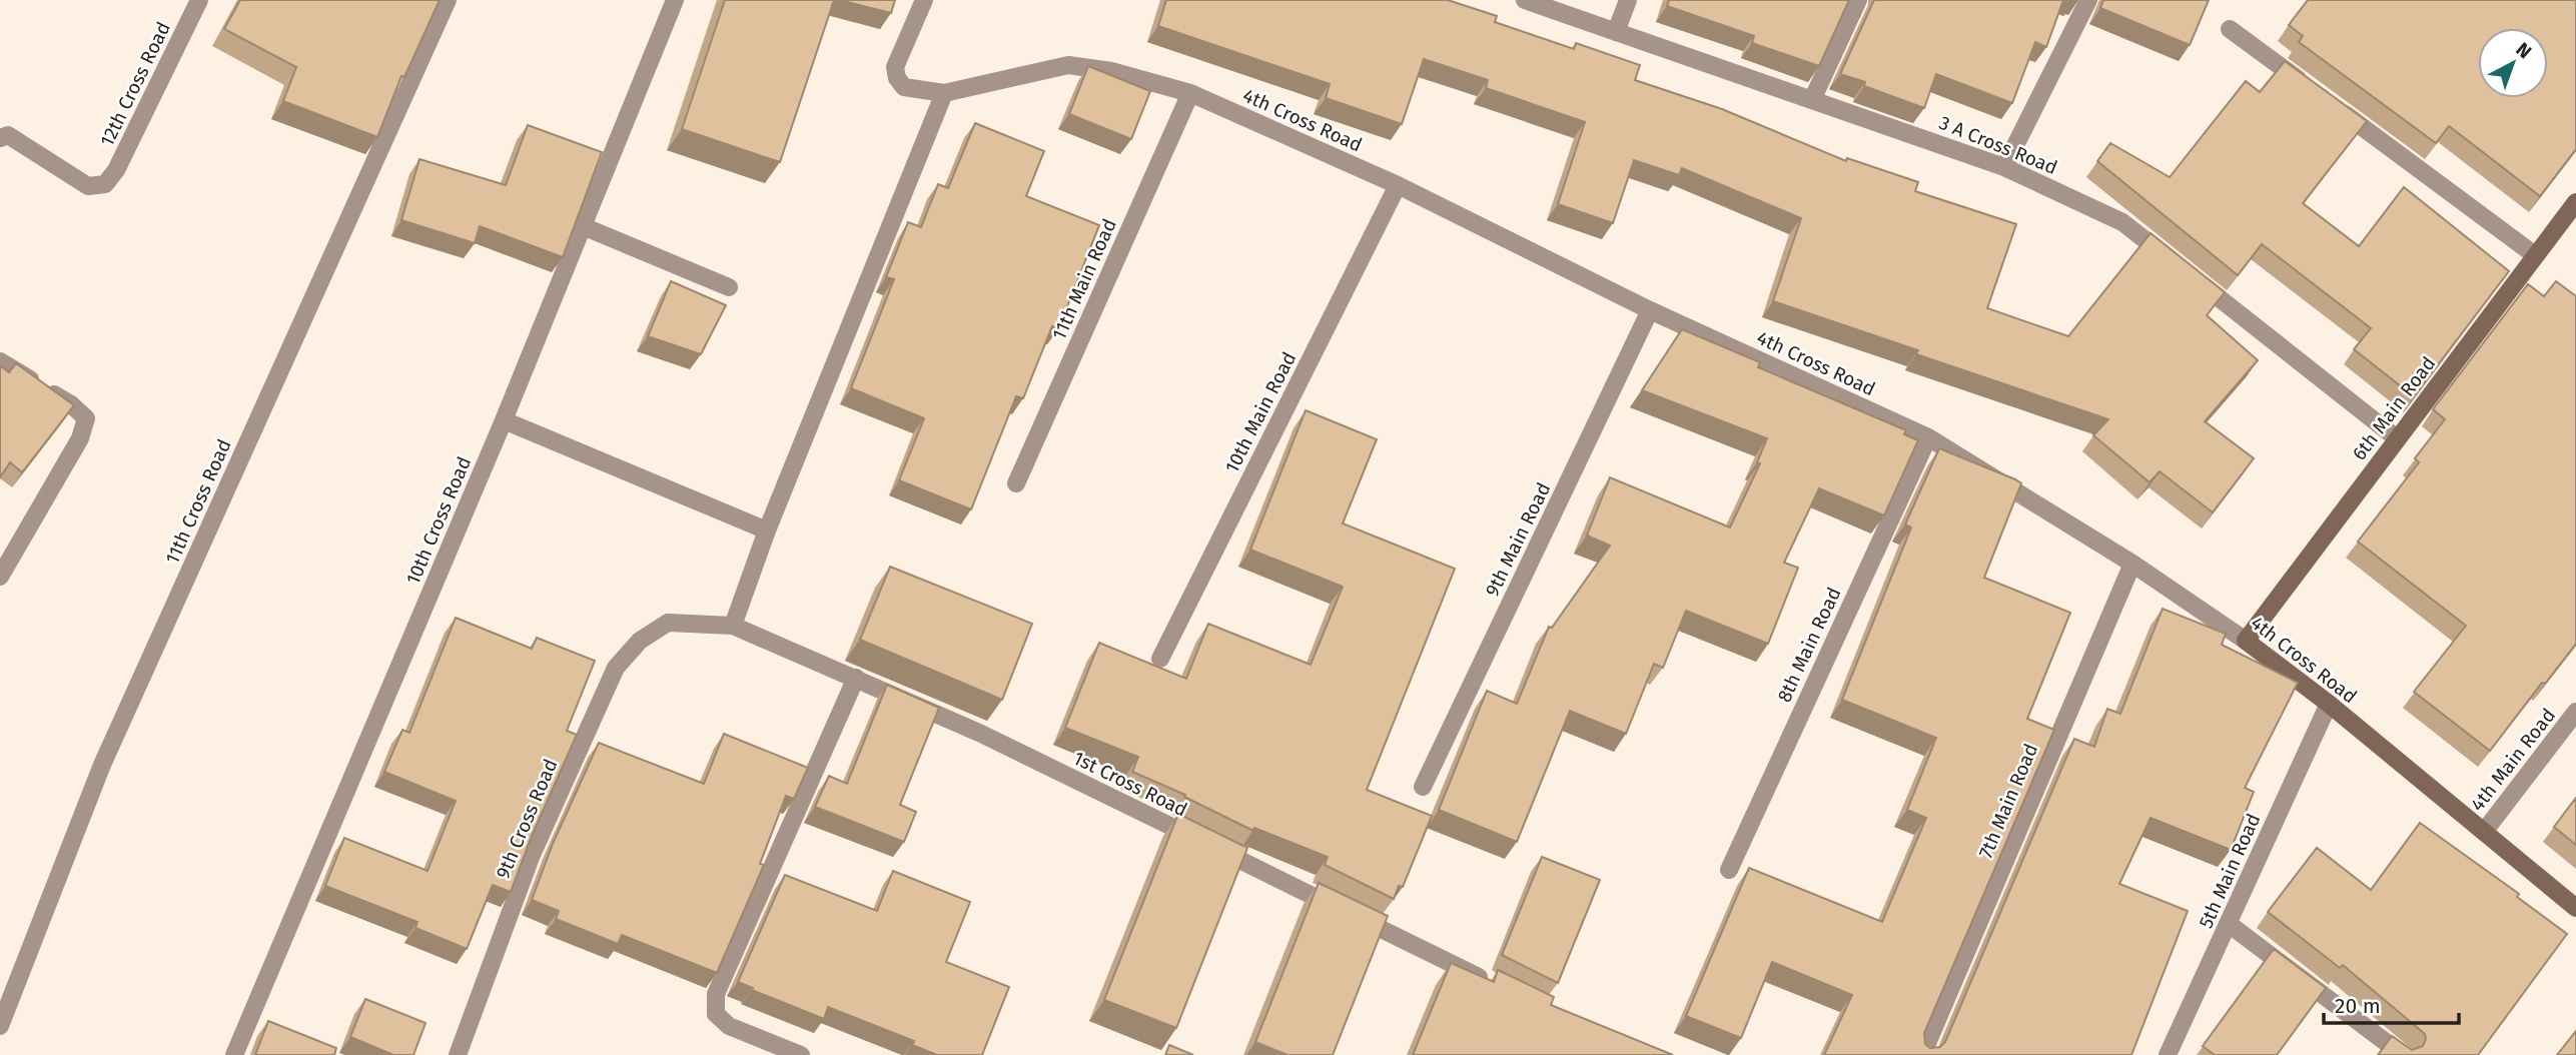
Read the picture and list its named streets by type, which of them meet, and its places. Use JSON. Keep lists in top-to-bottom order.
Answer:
{
  "streets": {
    "street": [
      "12th Cross Road",
      "4th Cross Road",
      "3 A Cross Road",
      "11th Main Road",
      "6th Main Road",
      "10th Main Road",
      "11th Cross Road",
      "10th Cross Road",
      "9th Main Road",
      "8th Main Road",
      "4th Main Road",
      "1st Cross Road",
      "7th Main Road",
      "9th Cross Road",
      "5th Main Road"
    ]
  },
  "crossings": [
    ["4th Cross Road", "11th Main Road"],
    ["4th Cross Road", "6th Main Road"],
    ["4th Cross Road", "10th Main Road"],
    ["4th Cross Road", "9th Main Road"],
    ["4th Cross Road", "8th Main Road"],
    ["4th Cross Road", "4th Main Road"],
    ["4th Cross Road", "7th Main Road"],
    ["4th Cross Road", "5th Main Road"],
    ["3 A Cross Road", "6th Main Road"],
    ["1st Cross Road", "9th Cross Road"]
  ],
  "scale_bar": "20 m",
  "north": "top right"
}
